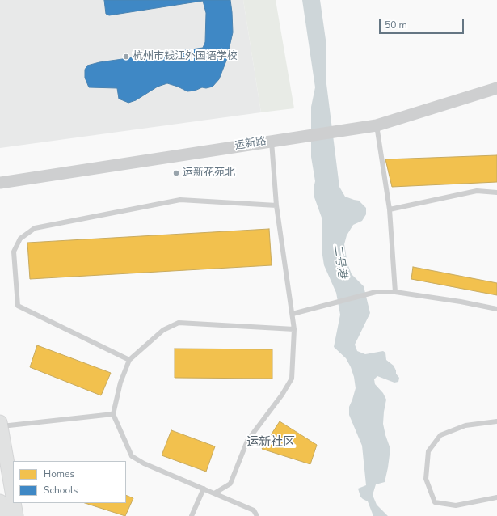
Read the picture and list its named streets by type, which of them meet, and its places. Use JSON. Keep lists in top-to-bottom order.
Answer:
{
  "streets": {
    "street": ["运新路"]
  },
  "districts": ["运新社区"],
  "water": ["二号港"],
  "places": ["杭州市钱江外国语学校", "运新花苑北"],
  "legend": ["Homes", "Schools"],
  "scale_bar": "50 m"
}
